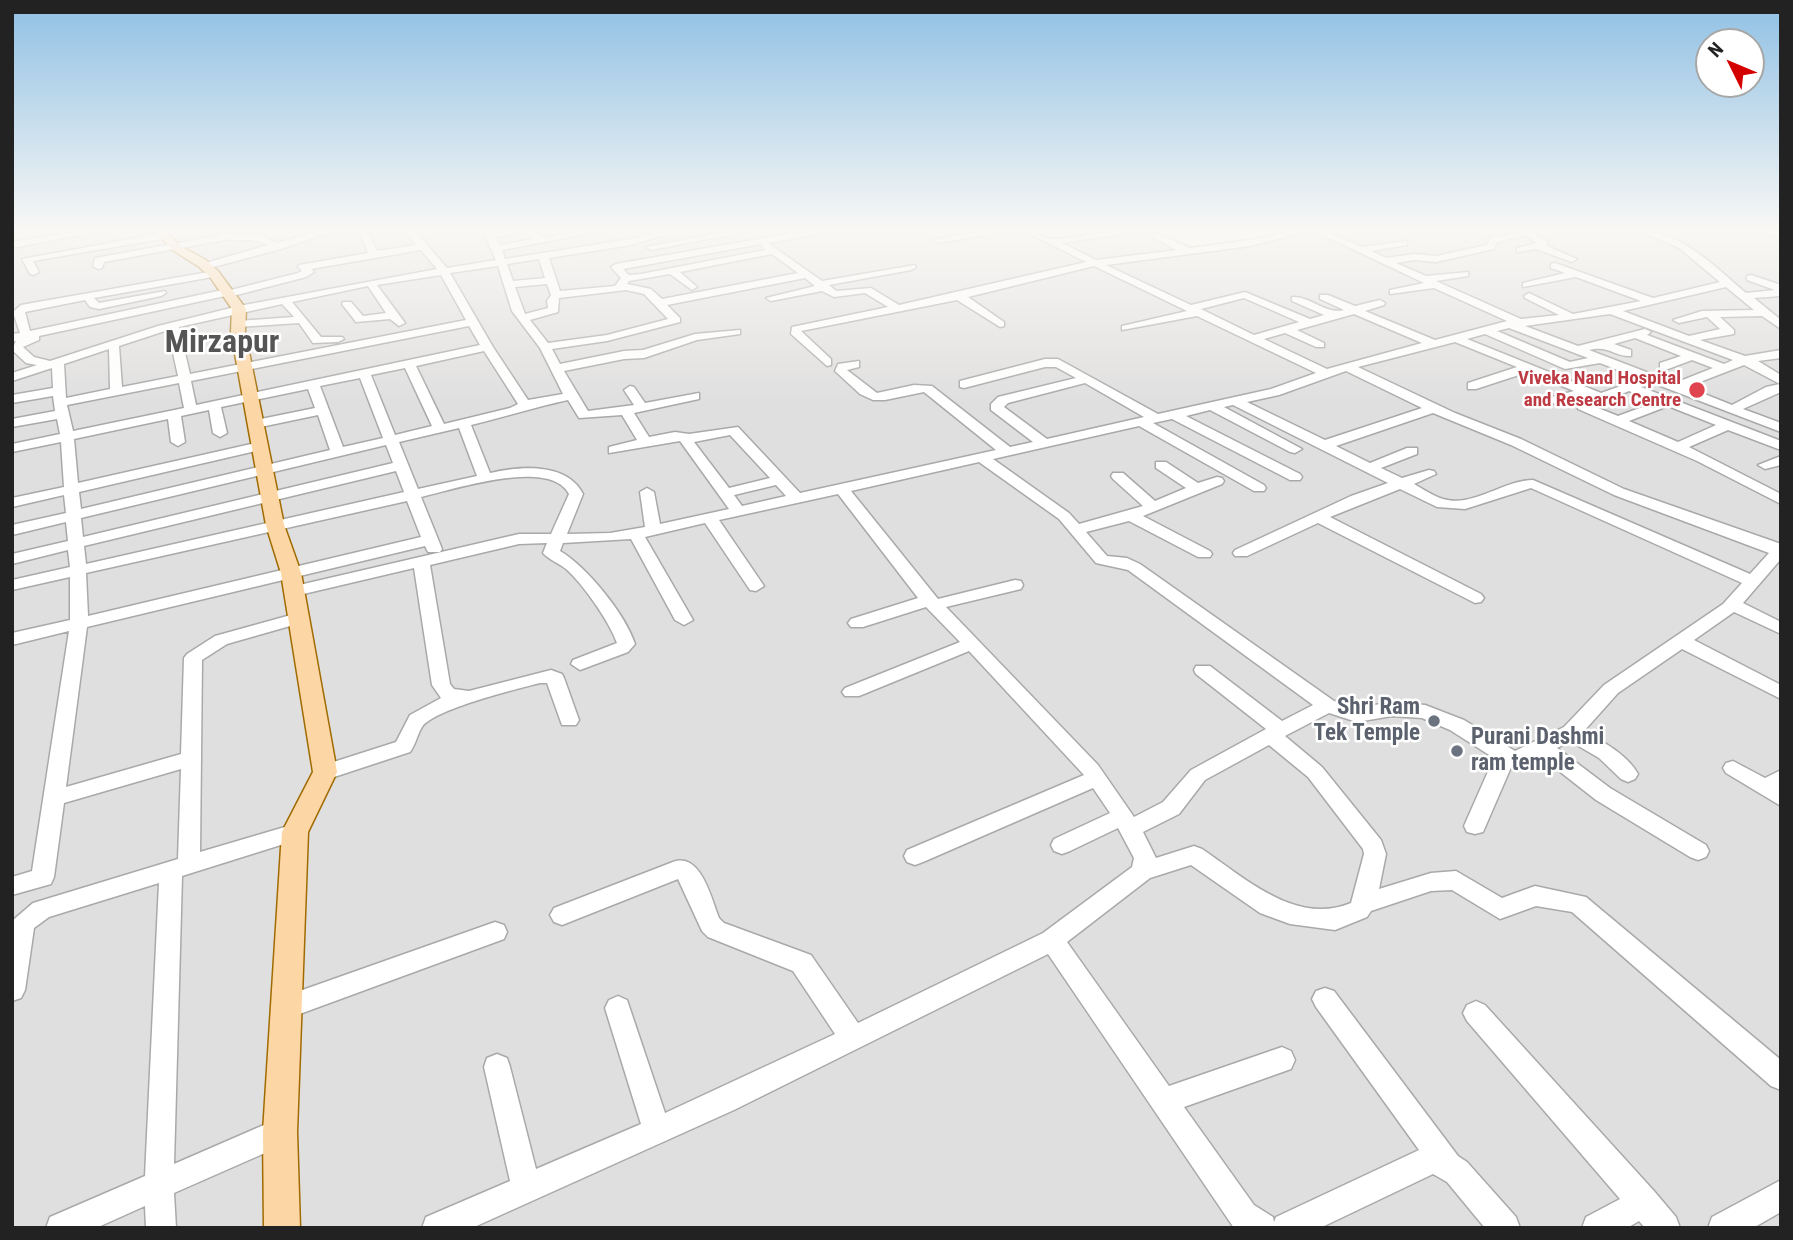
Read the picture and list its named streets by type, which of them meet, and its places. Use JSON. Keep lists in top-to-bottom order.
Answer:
{
  "districts": ["Mirzapur"],
  "places": ["Viveka Nand Hospital and Research Centre", "Shri Ram Tek Temple", "Purani Dashmi ram temple"],
  "north": "top left"
}
